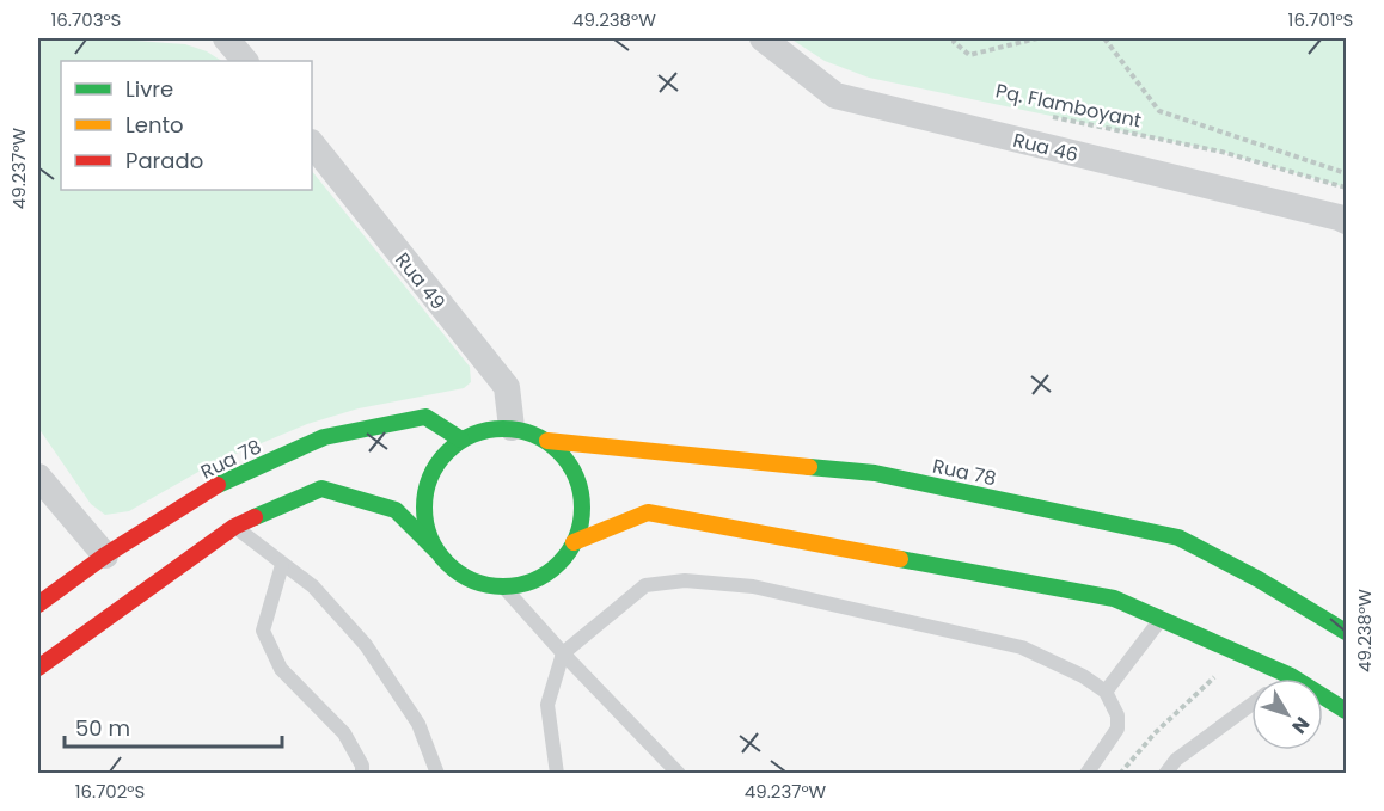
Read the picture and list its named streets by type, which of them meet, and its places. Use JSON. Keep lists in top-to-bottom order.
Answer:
{
  "streets": {
    "main road": ["Rua 78"],
    "street": ["Rua 46", "Rua 49"],
    "path": ["Pq. Flamboyant"]
  },
  "crossings": [
    ["Rua 49", "Rua 78"]
  ],
  "legend": ["Livre", "Lento", "Parado"],
  "scale_bar": "50 m",
  "north": "bottom right",
  "coordinates": [
    "16.703°S",
    "49.238°W",
    "16.701°S",
    "49.237°W",
    "16.702°S"
  ]
}
